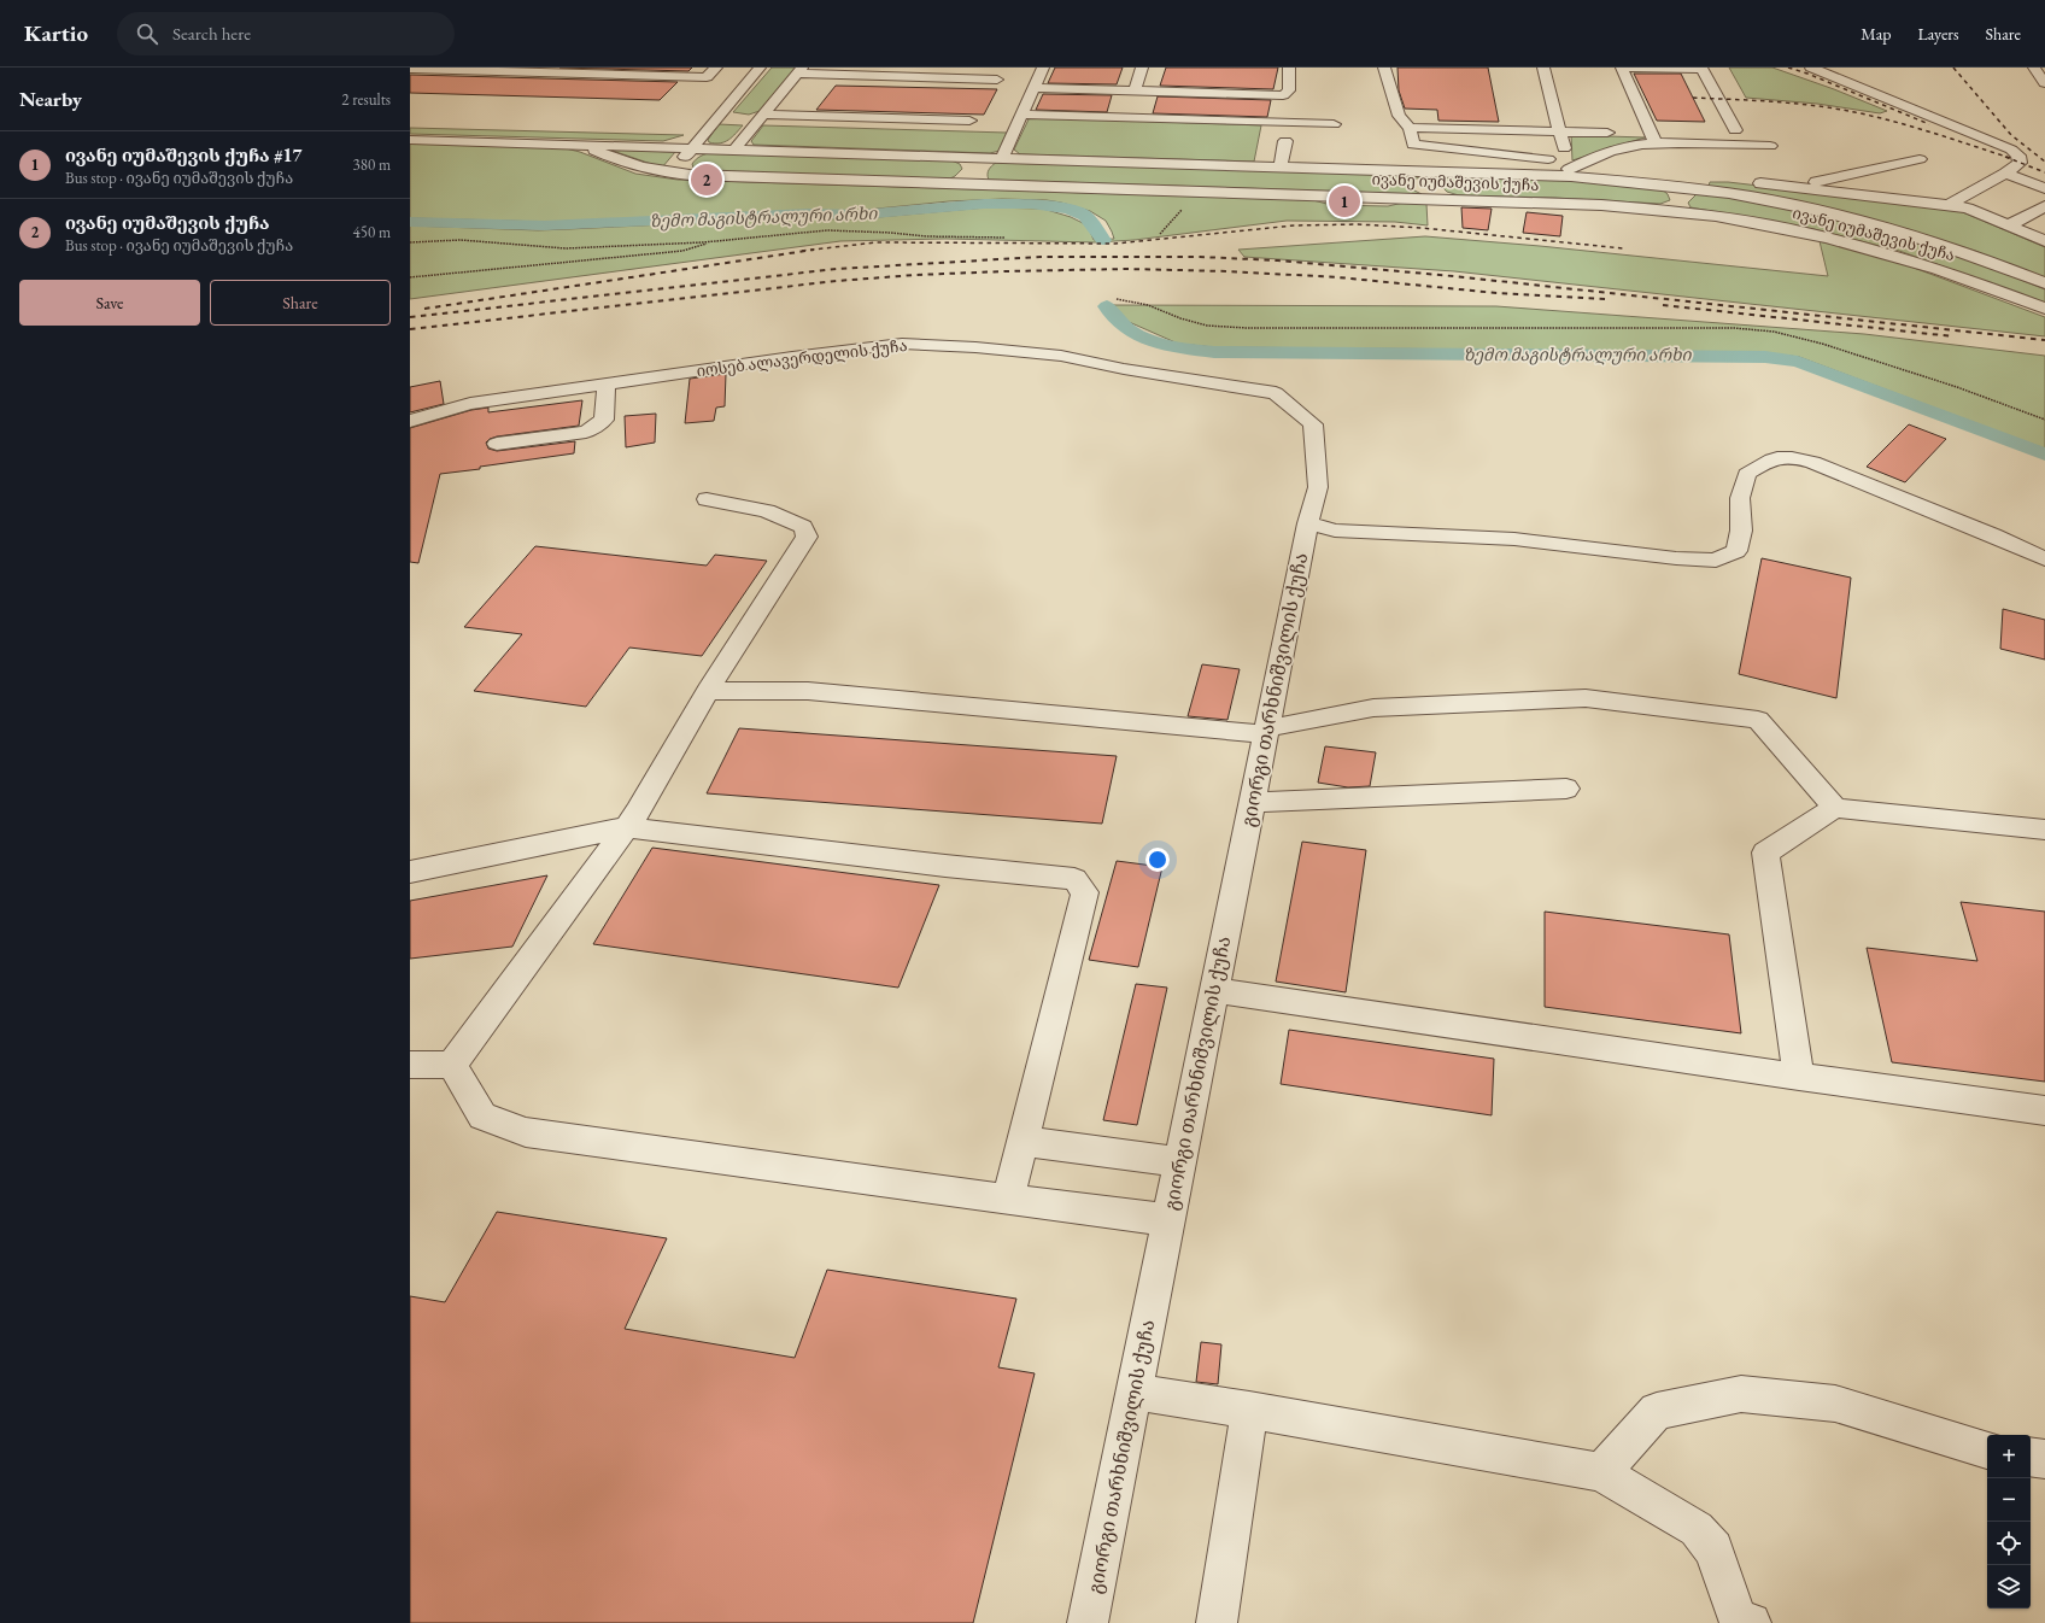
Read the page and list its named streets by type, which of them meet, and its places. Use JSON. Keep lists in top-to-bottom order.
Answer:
{
  "streets": {
    "street": ["ივანე იუმაშევის ქუჩა", "იოსებ ალავერდელის ქუჩა", "გიორგი თარხნიშვილის ქუჩა"]
  },
  "crossings": [
    ["იოსებ ალავერდელის ქუჩა", "გიორგი თარხნიშვილის ქუჩა"]
  ],
  "water": ["ზემო მაგისტრალური არხი"],
  "page": {
    "header": "Kartio",
    "search": "Search here",
    "nav": ["Map", "Layers", "Share"],
    "heading": ["Nearby", "2 results"],
    "list": [
      {
        "mark": "1",
        "name": "ივანე იუმაშევის ქუჩა #17",
        "note": "Bus stop · ივანე იუმაშევის ქუჩა",
        "value": "380 m"
      },
      {
        "mark": "2",
        "name": "ივანე იუმაშევის ქუჩა",
        "note": "Bus stop · ივანე იუმაშევის ქუჩა",
        "value": "450 m"
      }
    ],
    "pins": ["2", "1"],
    "buttons": ["Save", "Share"],
    "map_buttons": ["+", "−"]
  }
}
